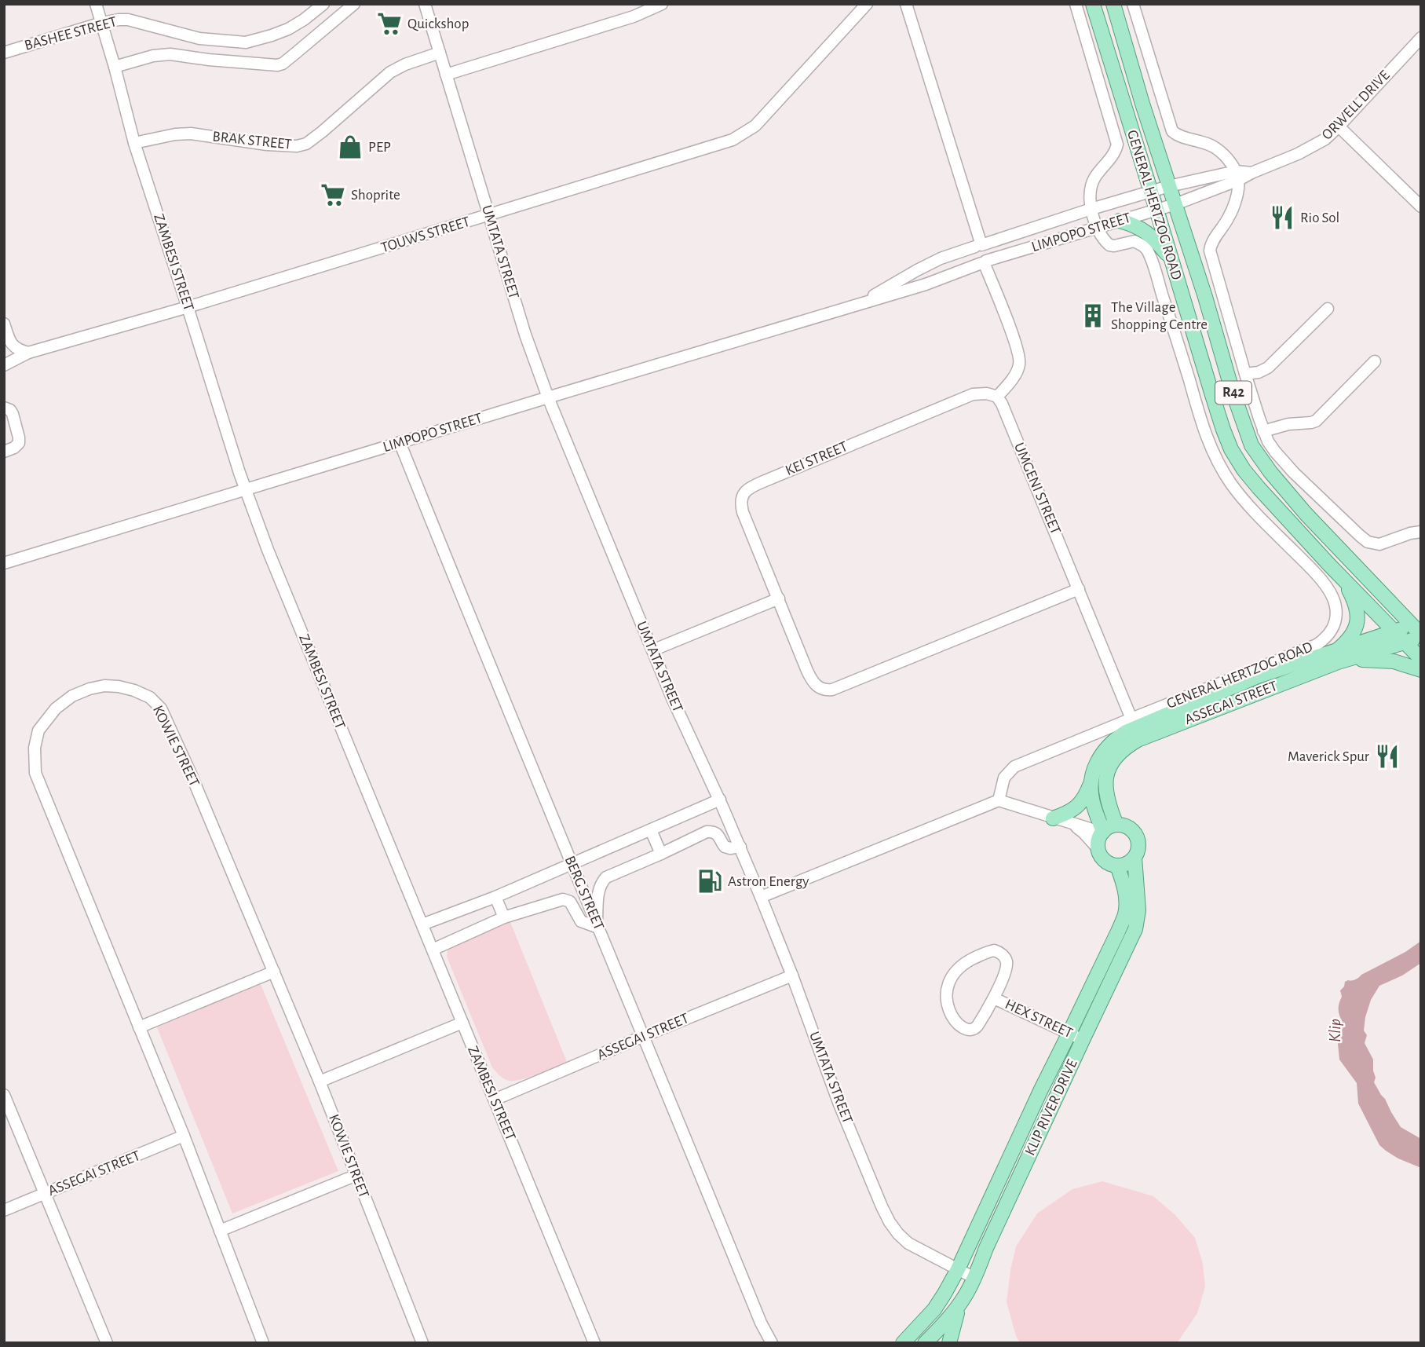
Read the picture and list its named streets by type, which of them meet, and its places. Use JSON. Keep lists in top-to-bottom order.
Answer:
{
  "streets": {
    "main road": [
      "GENERAL HERTZOG ROAD",
      "R42",
      "ASSEGAI STREET",
      "KLIP RIVER DRIVE"
    ],
    "street": [
      "BASHEE STREET",
      "ORWELL DRIVE",
      "BRAK STREET",
      "LIMPOPO STREET",
      "TOUWS STREET",
      "UMTATA STREET",
      "ZAMBESI STREET",
      "KEI STREET",
      "UMGENI STREET",
      "KOWIE STREET",
      "BERG STREET",
      "HEX STREET"
    ]
  },
  "crossings": [
    ["BASHEE STREET", "ZAMBESI STREET"],
    ["ORWELL DRIVE", "GENERAL HERTZOG ROAD"],
    ["ORWELL DRIVE", "LIMPOPO STREET"],
    ["BRAK STREET", "UMTATA STREET"],
    ["BRAK STREET", "ZAMBESI STREET"],
    ["GENERAL HERTZOG ROAD", "LIMPOPO STREET"],
    ["GENERAL HERTZOG ROAD", "UMGENI STREET"],
    ["GENERAL HERTZOG ROAD", "ASSEGAI STREET"],
    ["LIMPOPO STREET", "UMTATA STREET"],
    ["LIMPOPO STREET", "ZAMBESI STREET"],
    ["LIMPOPO STREET", "BERG STREET"],
    ["TOUWS STREET", "UMTATA STREET"],
    ["TOUWS STREET", "ZAMBESI STREET"],
    ["UMTATA STREET", "ASSEGAI STREET"],
    ["UMTATA STREET", "KLIP RIVER DRIVE"],
    ["ZAMBESI STREET", "ASSEGAI STREET"],
    ["KEI STREET", "UMGENI STREET"],
    ["ASSEGAI STREET", "KOWIE STREET"],
    ["ASSEGAI STREET", "BERG STREET"],
    ["ASSEGAI STREET", "KLIP RIVER DRIVE"],
    ["HEX STREET", "KLIP RIVER DRIVE"]
  ],
  "water": ["Klip"],
  "places": {
    "supermarket": ["Quickshop", "Shoprite"],
    "shop": ["PEP"],
    "restaurant": ["Rio Sol", "Maverick Spur"],
    "building": ["The Village Shopping Centre"],
    "fuel station": ["Astron Energy"]
  }
}
